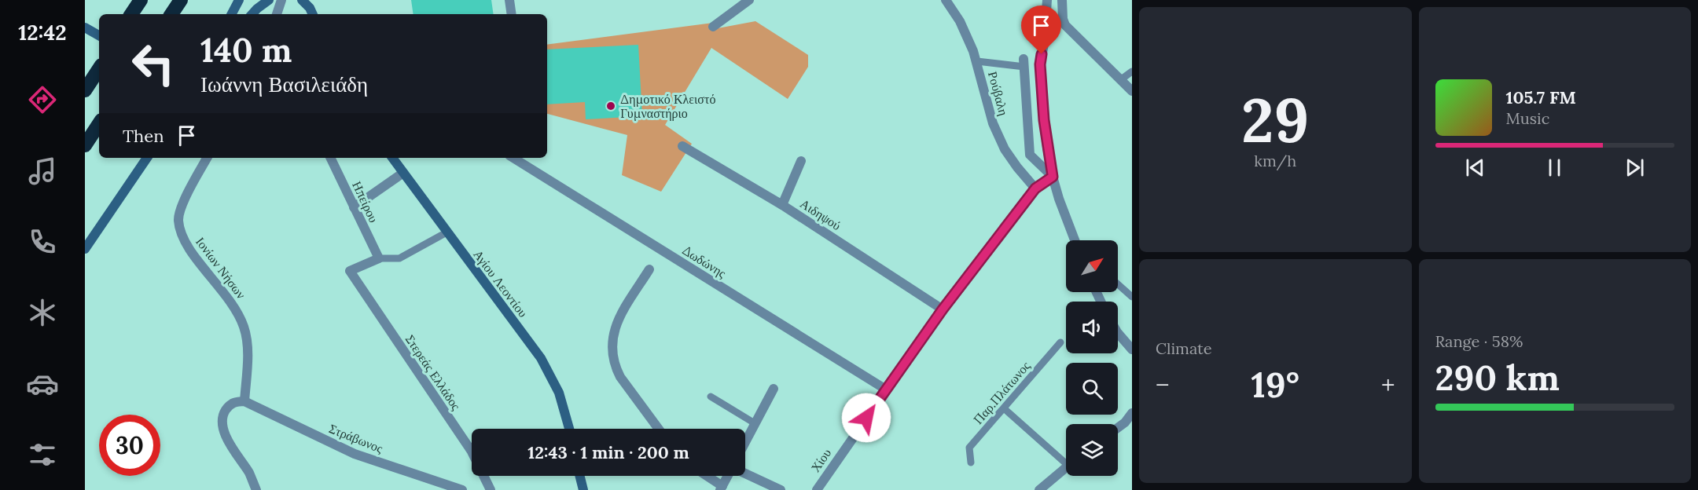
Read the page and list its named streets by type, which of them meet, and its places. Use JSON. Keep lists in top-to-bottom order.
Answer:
{
  "streets": {
    "street": [
      "Ρούβαλη",
      "Ηπείρου",
      "Αιδηψού",
      "Δωδώνης",
      "Ιονίων Νήσων",
      "Αγίου Λεοντίου",
      "Στερεάς Ελλάδος",
      "Στράβωνος",
      "Χίου"
    ],
    "lane": ["Παρ.Πλάτωνος"]
  },
  "crossings": [
    ["Ρούβαλη", "Χίου"],
    ["Ηπείρου", "Στερεάς Ελλάδος"],
    ["Αιδηψού", "Χίου"],
    ["Δωδώνης", "Χίου"],
    ["Ιονίων Νήσων", "Στράβωνος"]
  ],
  "places": ["Δημοτικό Κλειστό Γυμναστήριο"],
  "north": "top right",
  "page": {
    "tabs": "12:42",
    "tile": [
      ["29", "km/h"],
      "Climate",
      ["Range · 58%", "290 km"]
    ],
    "turn": ["140 m", "Ιωάννη Βασιλειάδη"],
    "song": ["105.7 FM", "Music"],
    "then": "Then",
    "heat": ["−", "19°", "+"],
    "limit": "30",
    "trip": "12:43 · 1 min · 200 m"
  }
}
